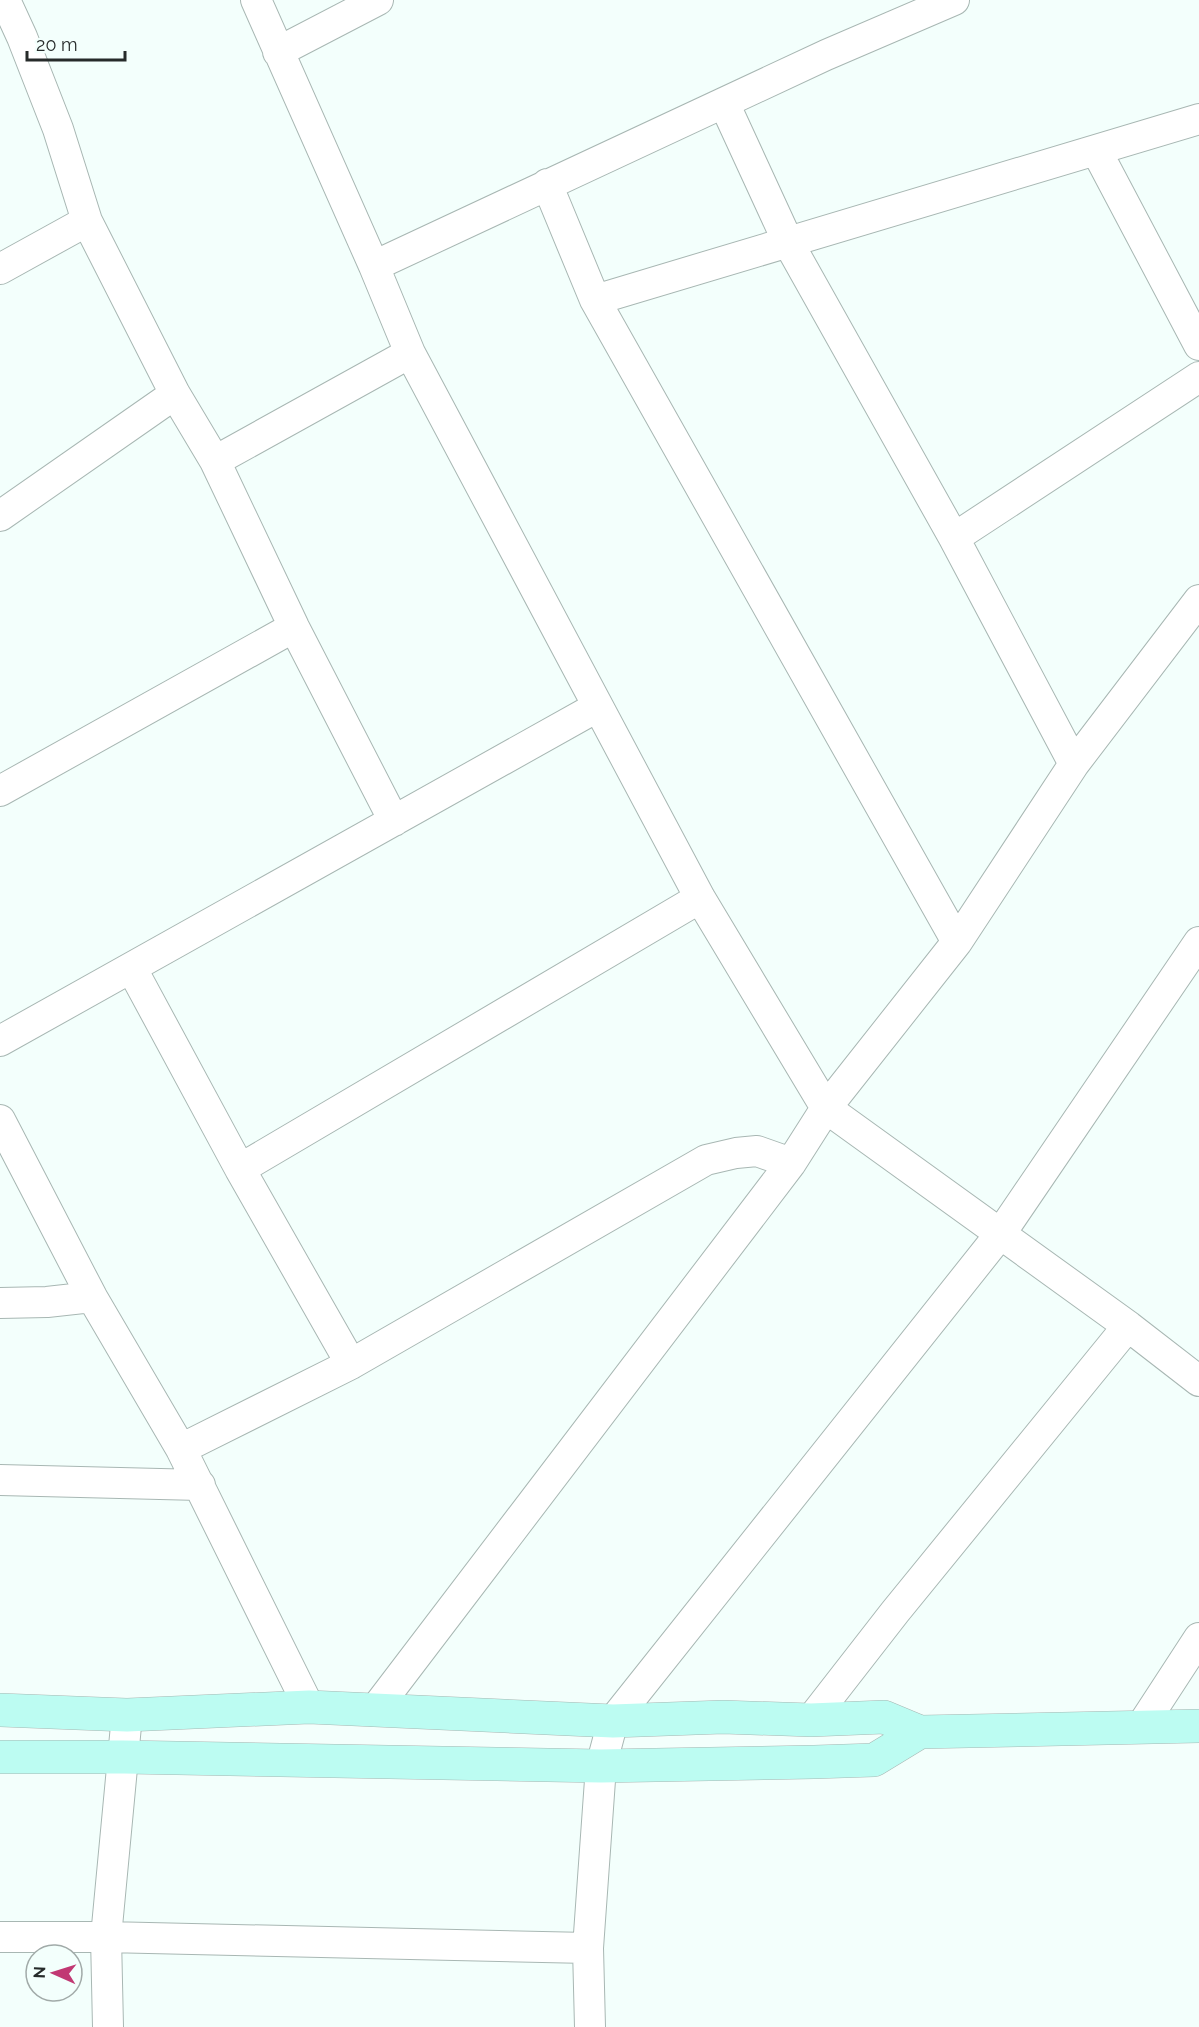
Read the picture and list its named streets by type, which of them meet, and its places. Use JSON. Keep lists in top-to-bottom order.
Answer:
{
  "scale_bar": "20 m",
  "north": "left"
}
